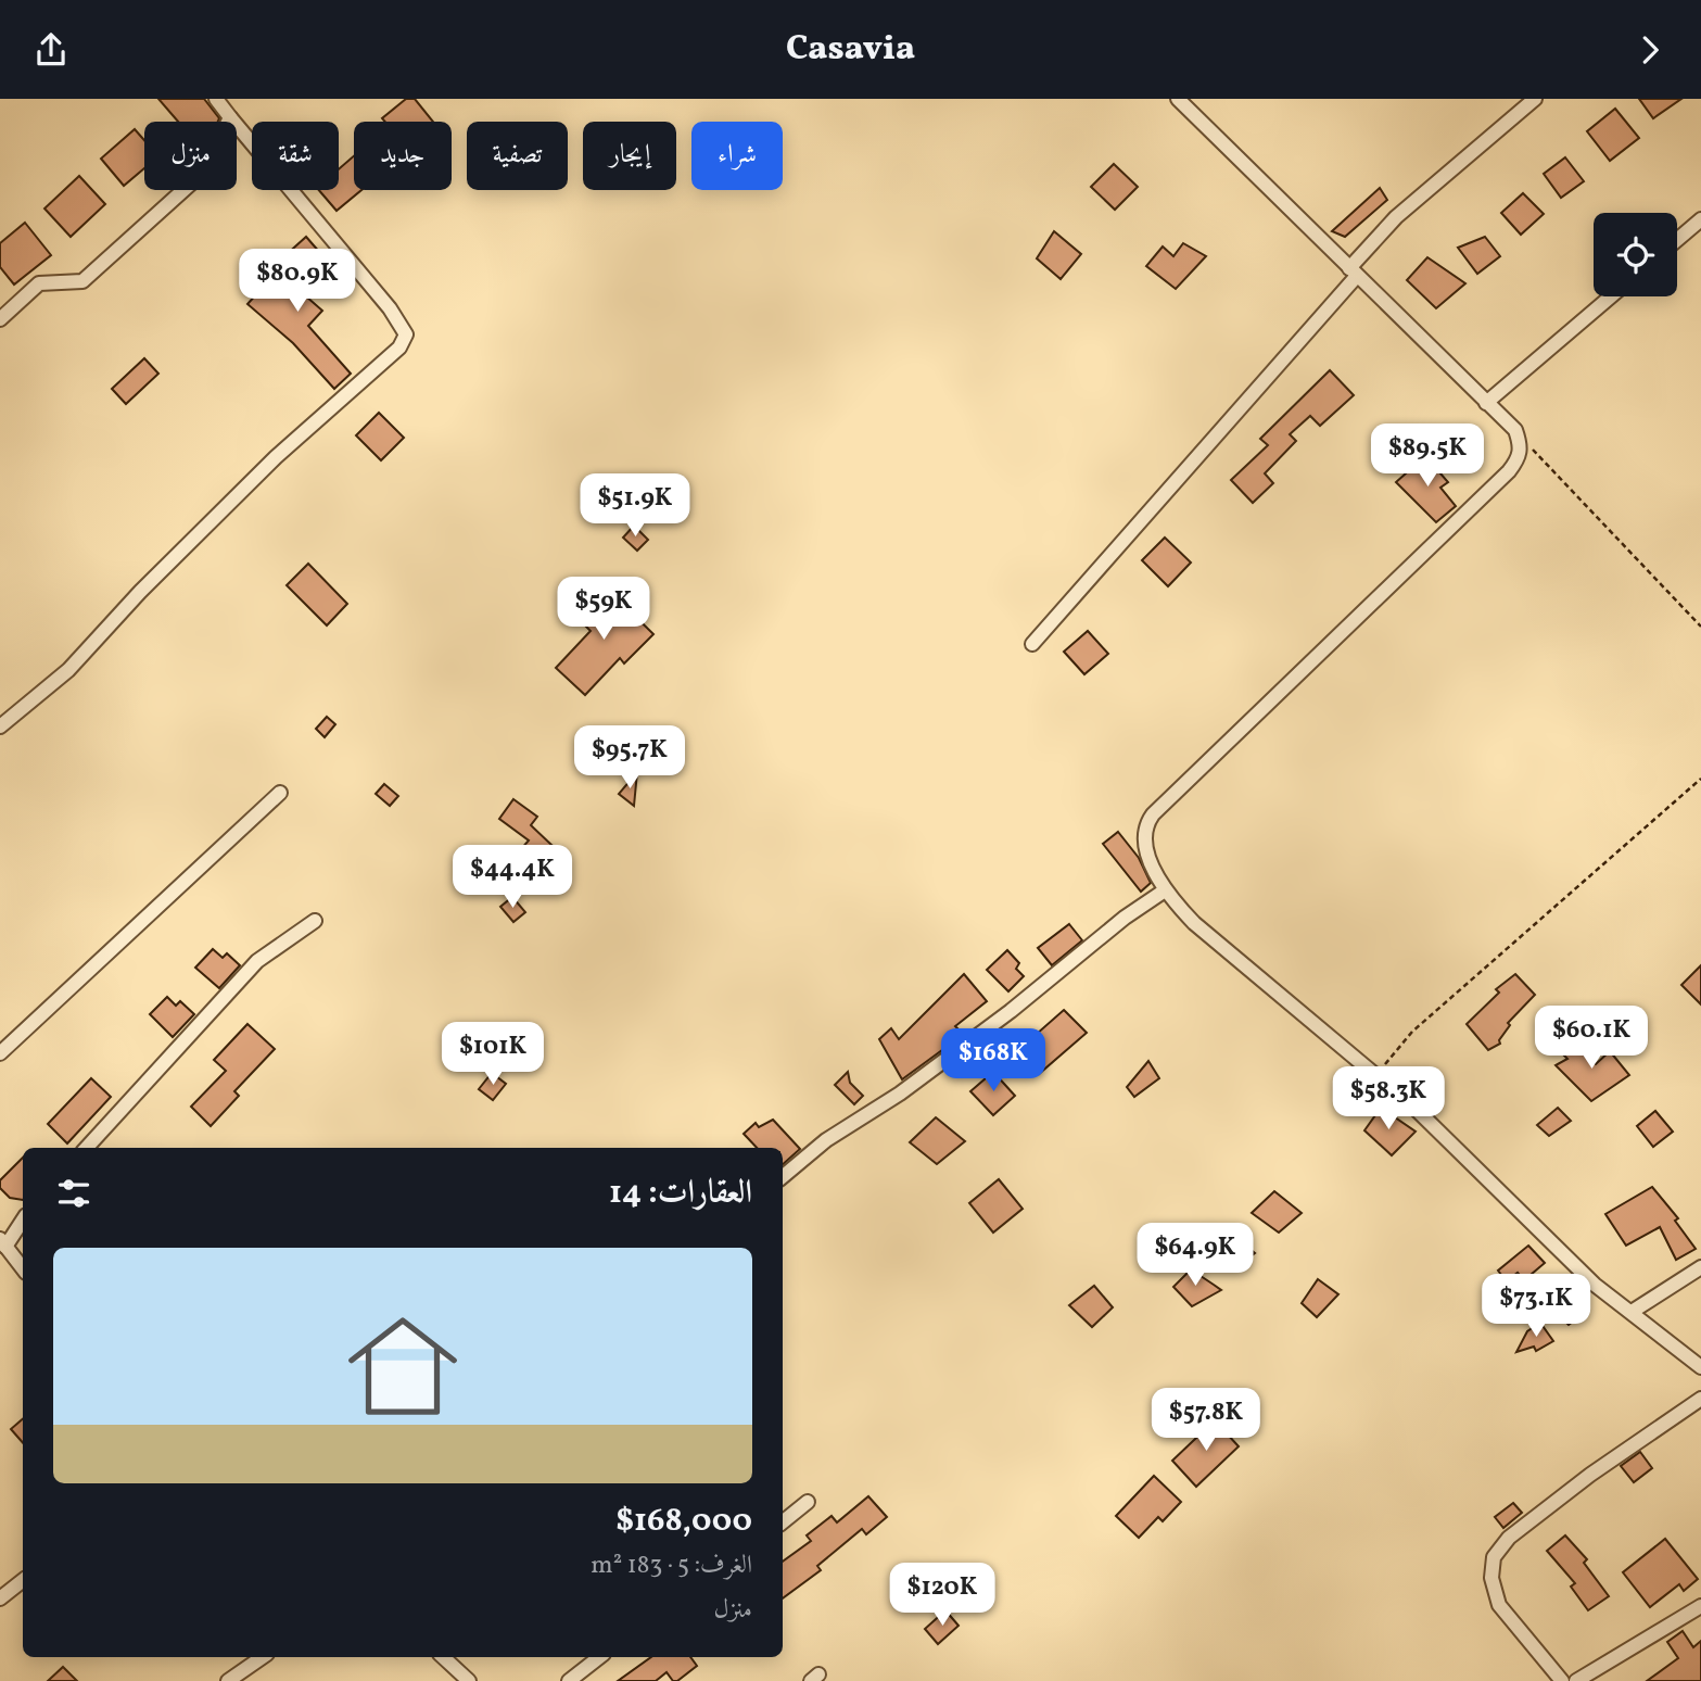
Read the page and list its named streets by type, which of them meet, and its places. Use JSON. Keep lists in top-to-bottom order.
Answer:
{
  "page": {
    "header": "Casavia",
    "chip": [
      "شراء",
      "إيجار",
      "تصفية",
      "جديد",
      "شقة",
      "منزل"
    ],
    "price": [
      "$80.9K",
      "$89.5K",
      "$51.9K",
      "$59K",
      "$95.7K",
      "$44.4K",
      "$60.1K",
      "$101K",
      "$168K",
      "$58.3K",
      "$64.9K",
      "$73.1K",
      "$57.8K",
      "$120K"
    ],
    "heading": "العقارات: 14",
    "list": [
      {
        "name": "$168,000",
        "note": "الغرف: 5 · 183 m² · منزل"
      }
    ]
  }
}
